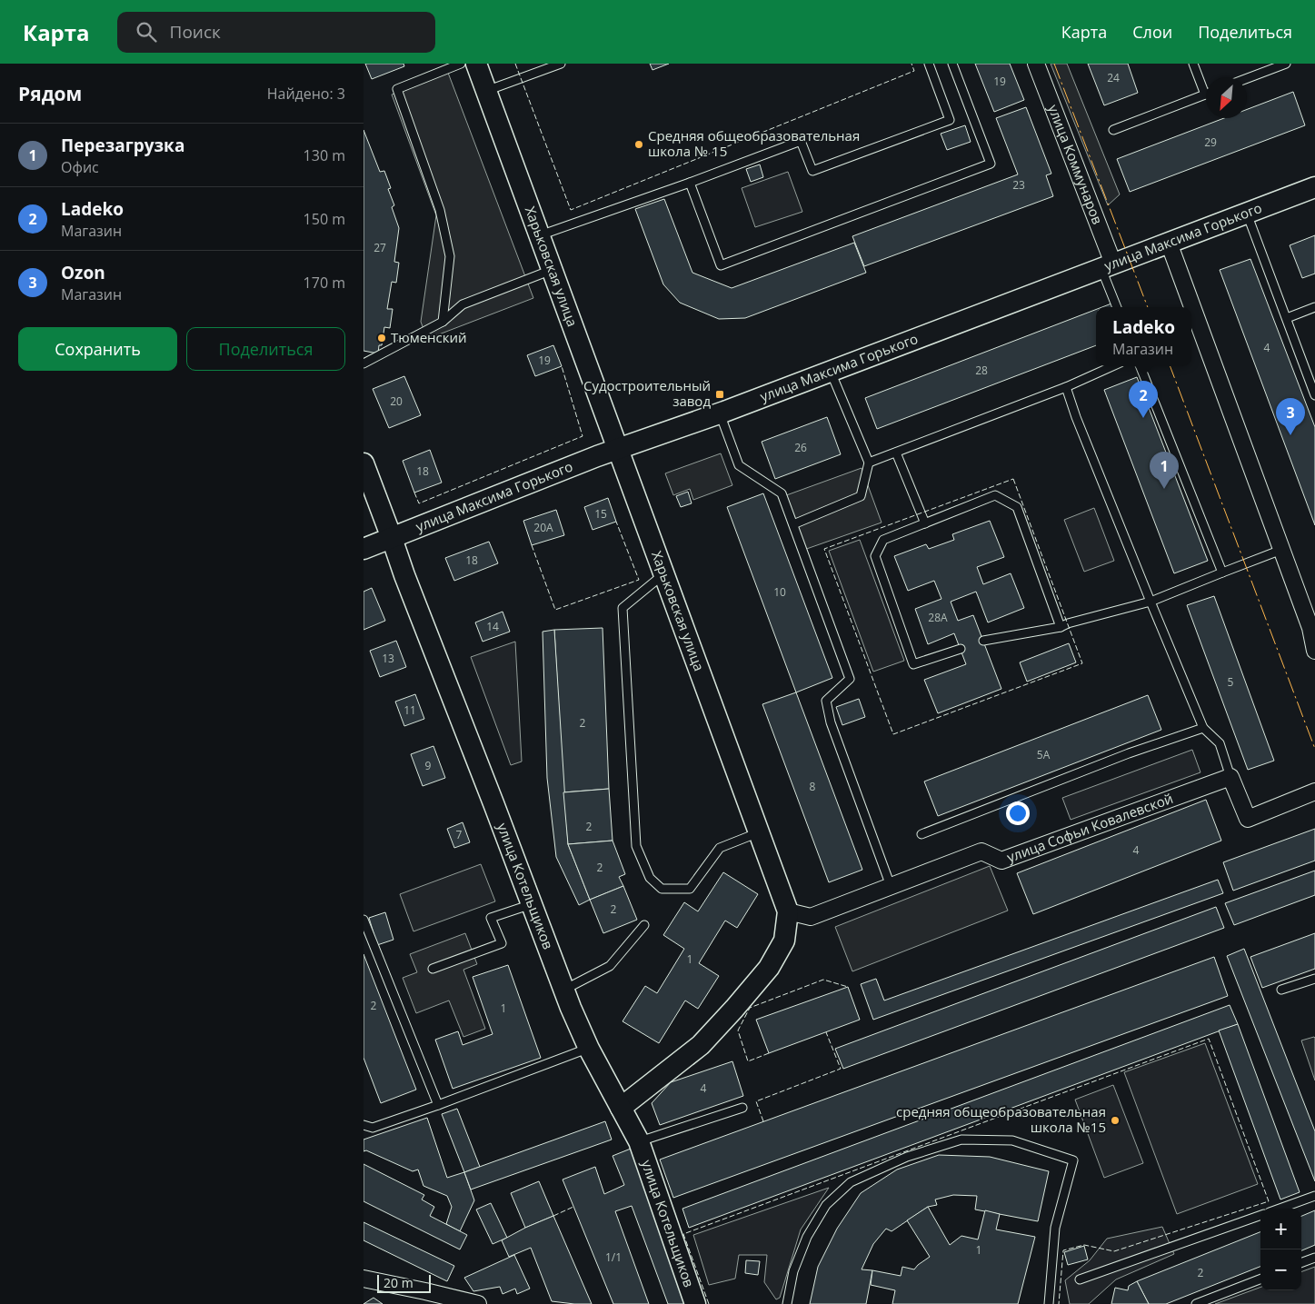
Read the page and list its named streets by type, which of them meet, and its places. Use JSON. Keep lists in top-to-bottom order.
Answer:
{
  "streets": {
    "street": [
      "улица Коммунаров",
      "улица Максима Горького",
      "Харьковская улица",
      "улица Софьи Ковалевской",
      "улица Котельщиков"
    ]
  },
  "crossings": [
    ["улица Коммунаров", "улица Максима Горького"],
    ["улица Максима Горького", "Харьковская улица"],
    ["улица Максима Горького", "улица Котельщиков"],
    ["Харьковская улица", "улица Софьи Ковалевской"],
    ["Харьковская улица", "улица Котельщиков"]
  ],
  "places": {
    "other": ["Средняя общеобразовательная школа № 15", "Тюменский", "средняя общеобразовательная школа №15"],
    "transit": ["Судостроительный завод"]
  },
  "house_numbers": [
    "24",
    "19",
    "29",
    "23",
    "27",
    "4",
    "19",
    "28",
    "20",
    "26",
    "18",
    "15",
    "20А",
    "18",
    "10",
    "28А",
    "14",
    "13",
    "5",
    "11",
    "2",
    "5А",
    "9",
    "8",
    "2",
    "7",
    "4",
    "2",
    "2",
    "1",
    "2",
    "1",
    "4",
    "1",
    "1/1",
    "2"
  ],
  "scale_bar": "20 m",
  "north": "bottom left",
  "page": {
    "header": "Карта",
    "search": "Поиск",
    "nav": ["Карта", "Слои", "Поделиться"],
    "heading": ["Рядом", "Найдено: 3"],
    "list": [
      {
        "mark": "1",
        "name": "Перезагрузка",
        "note": "Офис",
        "value": "130 m"
      },
      {
        "mark": "2",
        "name": "Ladeko",
        "note": "Магазин",
        "value": "150 m"
      },
      {
        "mark": "3",
        "name": "Ozon",
        "note": "Магазин",
        "value": "170 m"
      }
    ],
    "popup": ["Ladeko", "Магазин"],
    "buttons": ["Сохранить", "Поделиться"],
    "pins": ["2", "3", "1"],
    "map_buttons": ["+", "−"],
    "scale": "20 m"
  }
}
